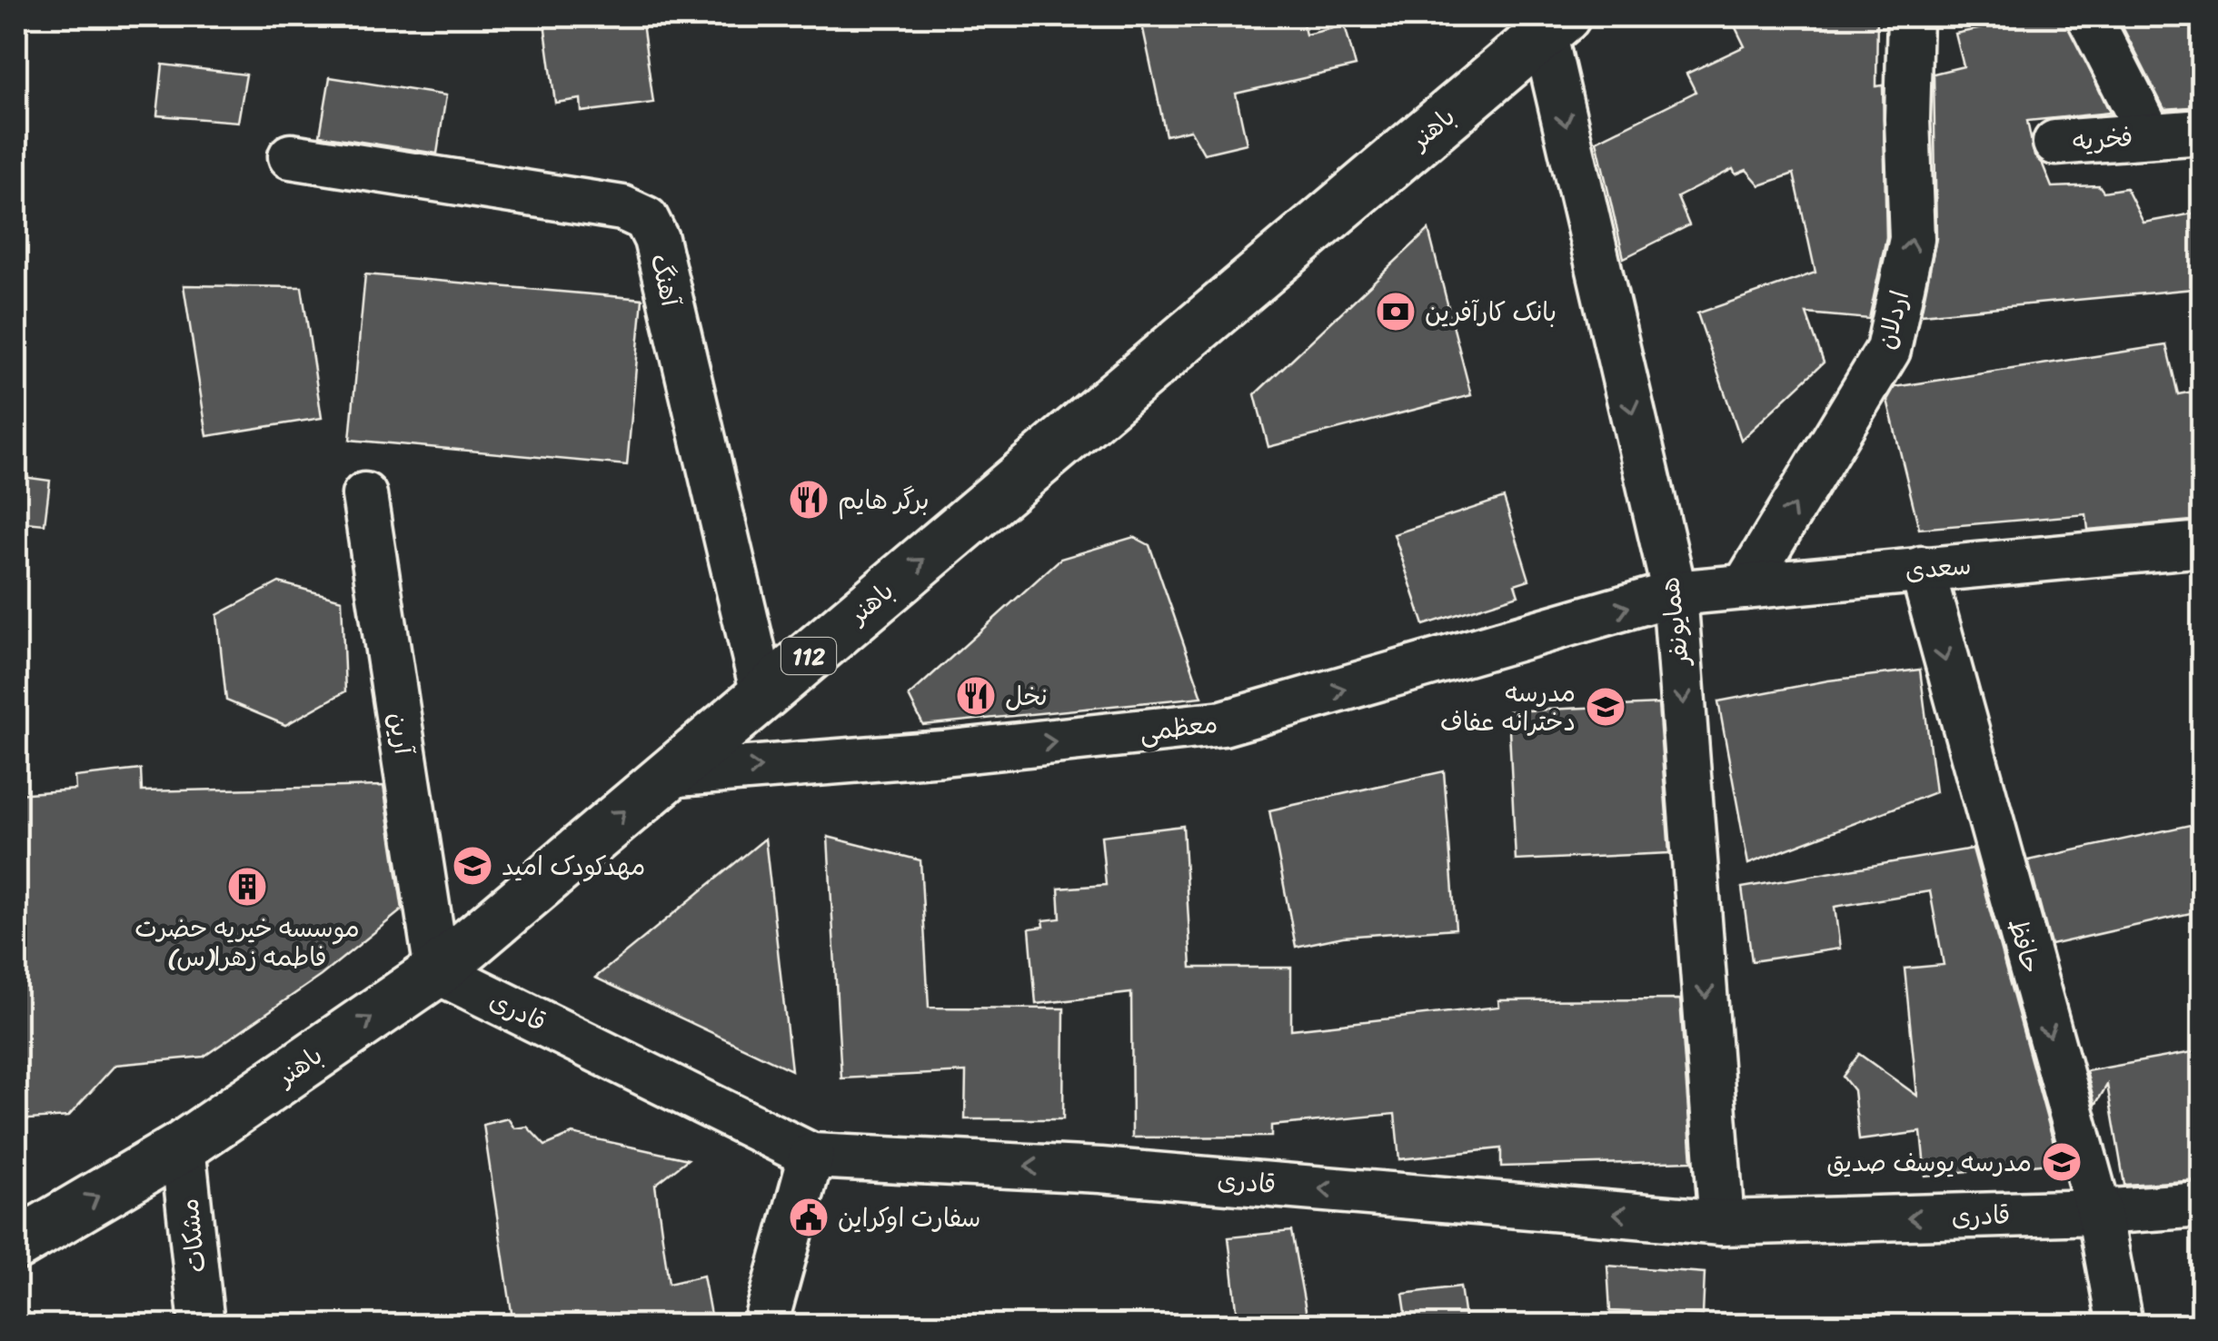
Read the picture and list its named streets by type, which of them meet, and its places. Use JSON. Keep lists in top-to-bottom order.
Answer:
{
  "streets": {
    "main road": ["باهنر", "112"],
    "street": [
      "فخریه",
      "آهنگ",
      "اردلان",
      "سعدی",
      "همایونفر",
      "معظمی",
      "آرین",
      "حافظ",
      "قادری",
      "مشکات"
    ]
  },
  "crossings": [
    ["باهنر", "آهنگ"],
    ["باهنر", "همایونفر"],
    ["باهنر", "معظمی"],
    ["باهنر", "آرین"],
    ["باهنر", "قادری"],
    ["باهنر", "مشکات"],
    ["اردلان", "سعدی"],
    ["سعدی", "همایونفر"],
    ["سعدی", "معظمی"],
    ["سعدی", "حافظ"],
    ["همایونفر", "معظمی"],
    ["همایونفر", "قادری"],
    ["آرین", "قادری"],
    ["حافظ", "قادری"]
  ],
  "one_way": [
    "باهنر",
    "اردلان",
    "همایونفر",
    "معظمی",
    "حافظ",
    "قادری"
  ],
  "places": {
    "bank": ["بانک کارآفرین"],
    "restaurant": ["برگر هایم", "نخل"],
    "school or university": ["مدرسه دخترانه عفاف", "مهدکودک امید", "مدرسه یوسف صدیق"],
    "building": ["موسسه خیریه حضرت فاطمه زهرا(س)"],
    "public building": ["سفارت اوکراین"]
  }
}
